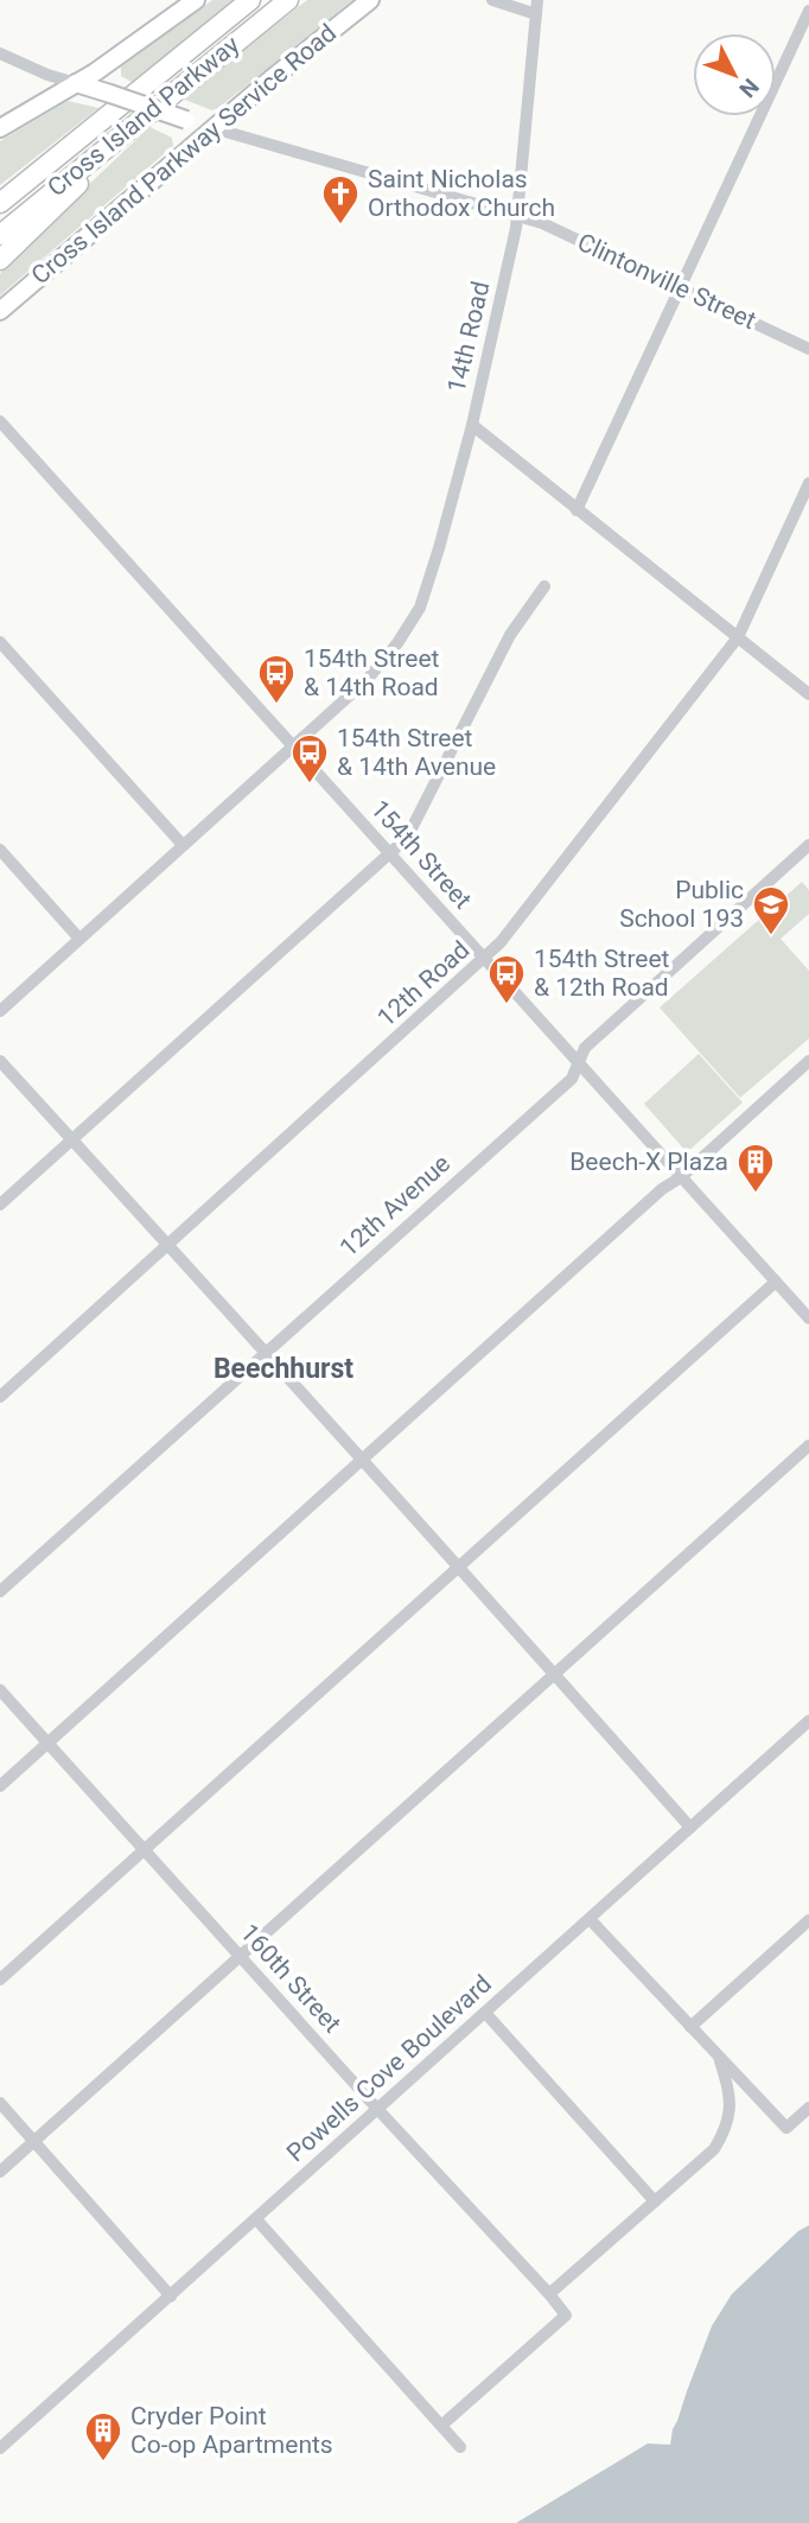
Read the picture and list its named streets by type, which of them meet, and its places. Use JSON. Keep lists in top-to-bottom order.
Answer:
{
  "streets": {
    "highway": ["Cross Island Parkway"],
    "main road": ["Cross Island Parkway Service Road", "Clintonville Street"],
    "street": [
      "14th Road",
      "154th Street",
      "12th Road",
      "12th Avenue",
      "160th Street",
      "Powells Cove Boulevard"
    ]
  },
  "crossings": [
    ["Cross Island Parkway Service Road", "Clintonville Street"],
    ["Clintonville Street", "14th Road"],
    ["14th Road", "154th Street"],
    ["154th Street", "12th Road"],
    ["154th Street", "12th Avenue"],
    ["160th Street", "Powells Cove Boulevard"]
  ],
  "districts": ["Beechhurst"],
  "places": {
    "church": ["Saint Nicholas Orthodox Church"],
    "bus stop": ["154th Street & 14th Road", "154th Street & 14th Avenue", "154th Street & 12th Road"],
    "school or university": ["Public School 193"],
    "building": ["Beech-X Plaza", "Cryder Point Co-op Apartments"]
  },
  "north": "bottom right"
}
